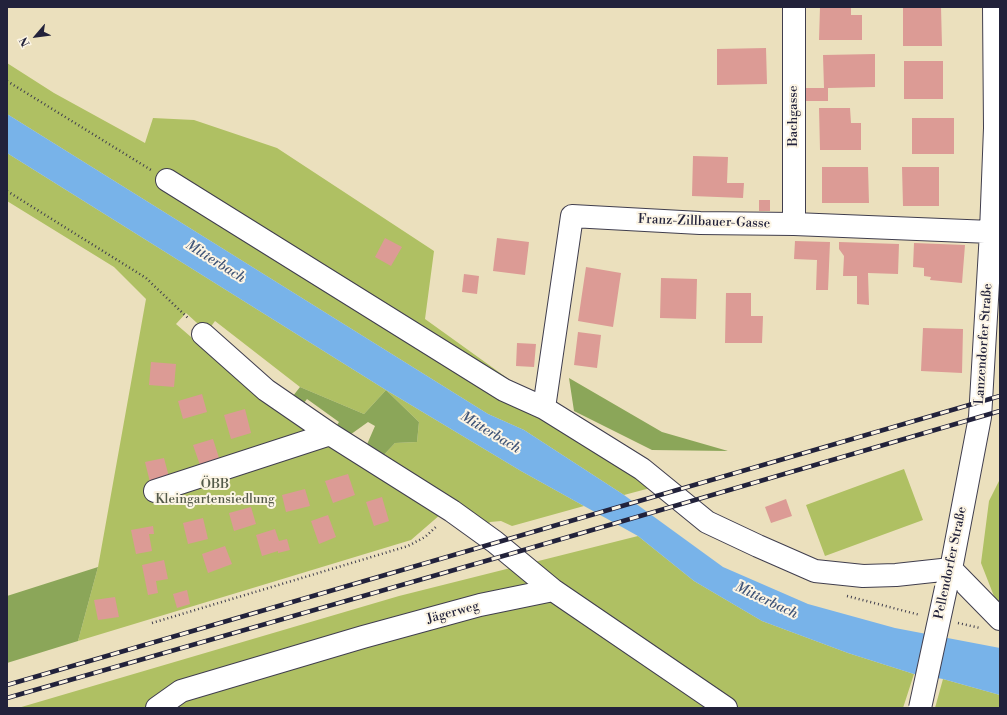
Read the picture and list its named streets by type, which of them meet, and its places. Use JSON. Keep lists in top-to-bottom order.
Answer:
{
  "streets": {
    "street": [
      "Bachgasse",
      "Franz-Zillbauer-Gasse",
      "Lanzendorfer Straße",
      "Pellendorfer Straße",
      "Jägerweg"
    ]
  },
  "crossings": [
    ["Bachgasse", "Franz-Zillbauer-Gasse"],
    ["Franz-Zillbauer-Gasse", "Lanzendorfer Straße"],
    ["Lanzendorfer Straße", "Pellendorfer Straße"]
  ],
  "water": ["Mitterbach"],
  "parks": ["ÖBB Kleingartensiedlung"],
  "north": "bottom left"
}
